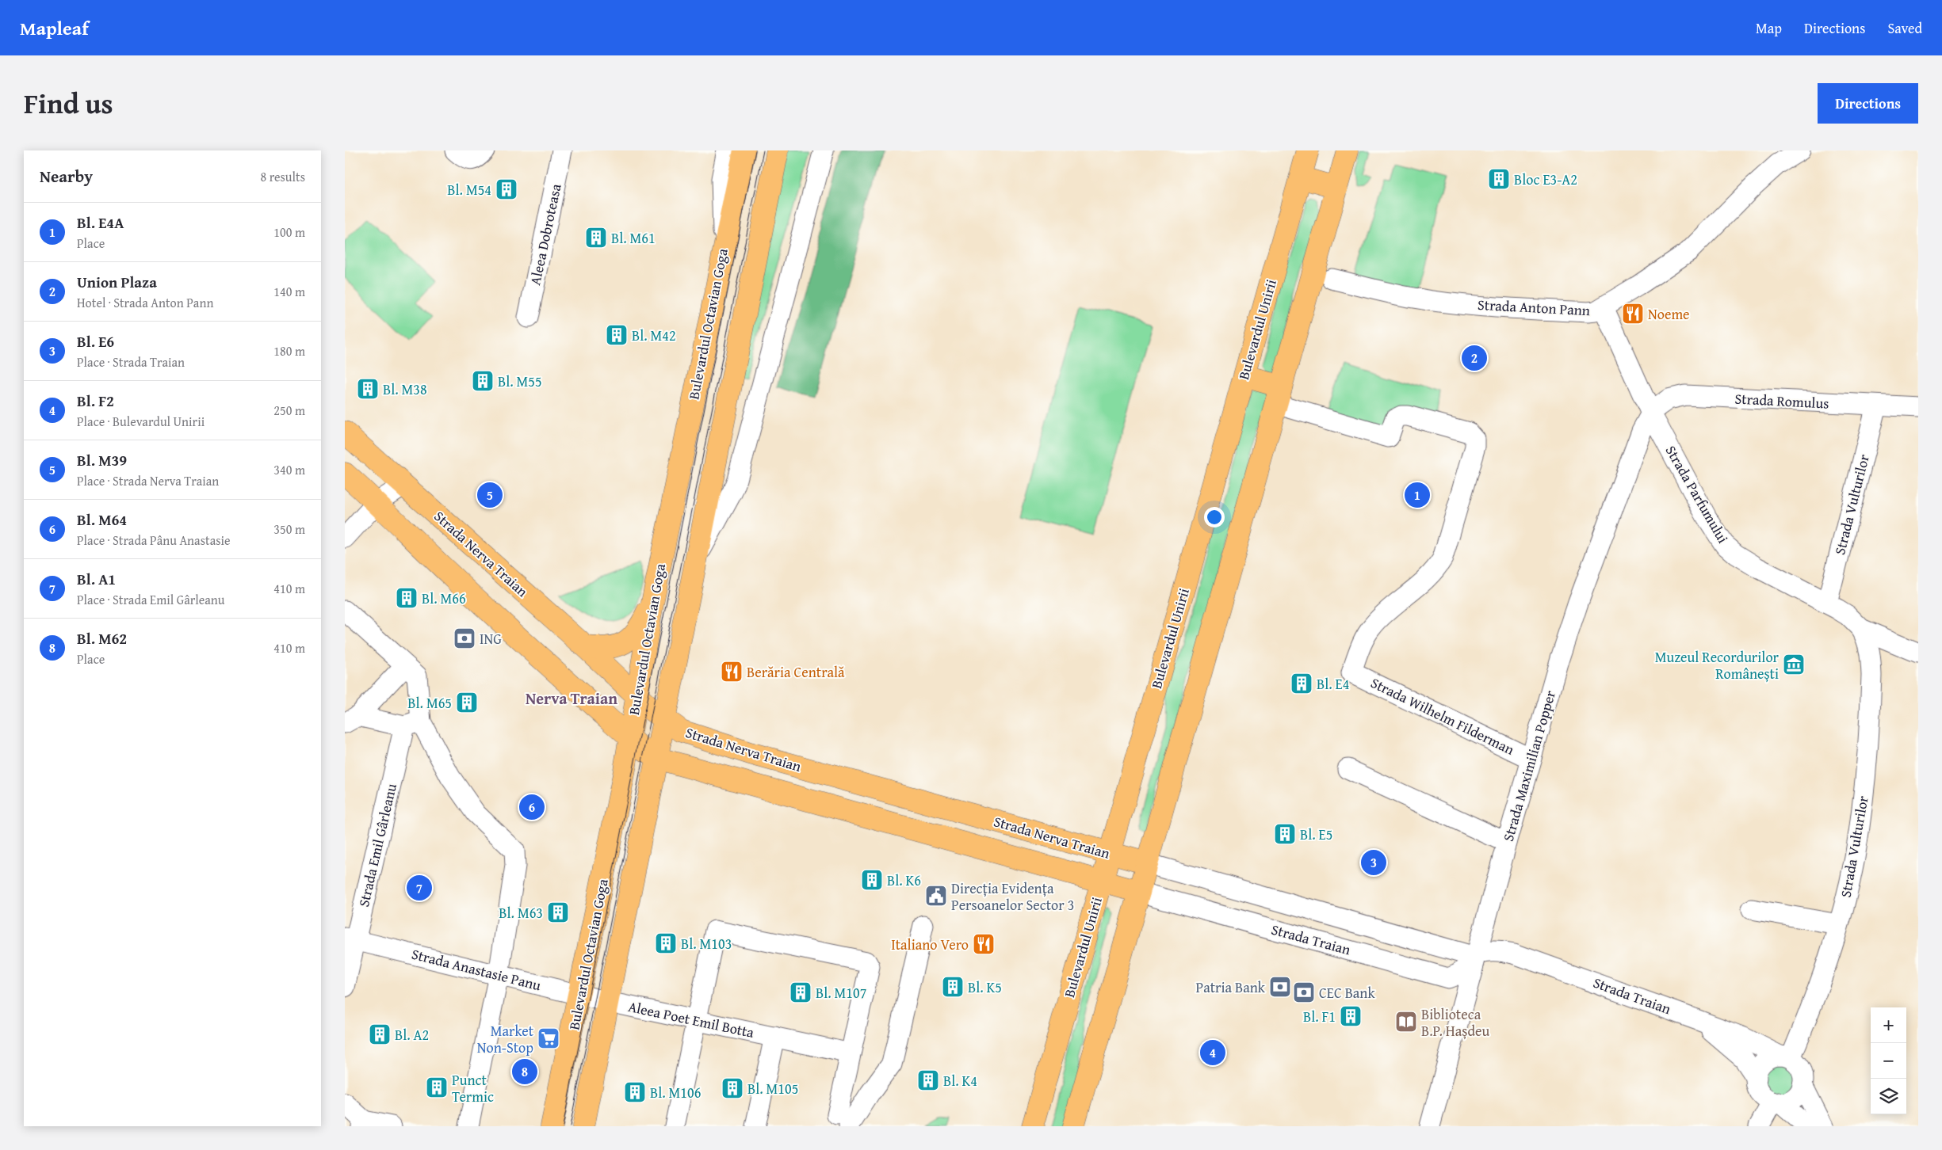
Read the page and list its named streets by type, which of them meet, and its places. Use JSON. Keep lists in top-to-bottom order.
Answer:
{
  "streets": {
    "main road": ["Bulevardul Octavian Goga", "Bulevardul Unirii", "Strada Nerva Traian"],
    "street": [
      "Aleea Dobroteasa",
      "Strada Anton Pann",
      "Strada Romulus",
      "Strada Parfumului",
      "Strada Vulturilor",
      "Strada Wilhelm Filderman",
      "Strada Maximilian Popper",
      "Strada Emil Gârleanu",
      "Strada Traian",
      "Strada Anastasie Panu",
      "Aleea Poet Emil Botta"
    ]
  },
  "crossings": [
    ["Strada Anton Pann", "Strada Parfumului"],
    ["Bulevardul Octavian Goga", "Strada Nerva Traian"],
    ["Bulevardul Octavian Goga", "Strada Anastasie Panu"],
    ["Bulevardul Octavian Goga", "Aleea Poet Emil Botta"],
    ["Bulevardul Unirii", "Strada Nerva Traian"],
    ["Strada Romulus", "Strada Parfumului"],
    ["Strada Romulus", "Strada Vulturilor"],
    ["Strada Romulus", "Strada Maximilian Popper"],
    ["Strada Parfumului", "Strada Vulturilor"],
    ["Strada Parfumului", "Strada Maximilian Popper"],
    ["Strada Vulturilor", "Strada Traian"],
    ["Strada Nerva Traian", "Strada Traian"],
    ["Strada Wilhelm Filderman", "Strada Maximilian Popper"],
    ["Strada Maximilian Popper", "Strada Traian"],
    ["Strada Emil Gârleanu", "Strada Anastasie Panu"],
    ["Strada Anastasie Panu", "Aleea Poet Emil Botta"]
  ],
  "districts": ["Nerva Traian"],
  "places": {
    "building": [
      "Bloc E3-A2",
      "Bl. M54",
      "Bl. M61",
      "Bl. M42",
      "Bl. M55",
      "Bl. M38",
      "Bl. M66",
      "Bl. E4",
      "Bl. M65",
      "Bl. E5",
      "Bl. K6",
      "Bl. M63",
      "Bl. M103",
      "Bl. K5",
      "Bl. M107",
      "Bl. F1",
      "Bl. A2",
      "Bl. K4",
      "Punct Termic",
      "Bl. M105",
      "Bl. M106"
    ],
    "restaurant": ["Noeme", "Berăria Centrală", "Italiano Vero"],
    "bank": ["ING", "Patria Bank", "CEC Bank"],
    "museum": ["Muzeul Recordurilor Românești"],
    "public building": ["Direcția Evidența Persoanelor Sector 3"],
    "library": ["Biblioteca B.P. Hașdeu"],
    "supermarket": ["Market Non-Stop"]
  },
  "page": {
    "header": "Mapleaf",
    "nav": ["Map", "Directions", "Saved"],
    "title": "Find us",
    "buttons": "Directions",
    "heading": ["Nearby", "8 results"],
    "list": [
      {
        "mark": "1",
        "name": "Bl. E4A",
        "note": "Place",
        "value": "100 m"
      },
      {
        "mark": "2",
        "name": "Union Plaza",
        "note": "Hotel · Strada Anton Pann",
        "value": "140 m"
      },
      {
        "mark": "3",
        "name": "Bl. E6",
        "note": "Place · Strada Traian",
        "value": "180 m"
      },
      {
        "mark": "4",
        "name": "Bl. F2",
        "note": "Place · Bulevardul Unirii",
        "value": "250 m"
      },
      {
        "mark": "5",
        "name": "Bl. M39",
        "note": "Place · Strada Nerva Traian",
        "value": "340 m"
      },
      {
        "mark": "6",
        "name": "Bl. M64",
        "note": "Place · Strada Pânu Anastasie",
        "value": "350 m"
      },
      {
        "mark": "7",
        "name": "Bl. A1",
        "note": "Place · Strada Emil Gârleanu",
        "value": "410 m"
      },
      {
        "mark": "8",
        "name": "Bl. M62",
        "note": "Place",
        "value": "410 m"
      }
    ],
    "pins": [
      "2",
      "1",
      "5",
      "6",
      "3",
      "7",
      "4",
      "8"
    ],
    "map_buttons": ["+", "−"]
  }
}
